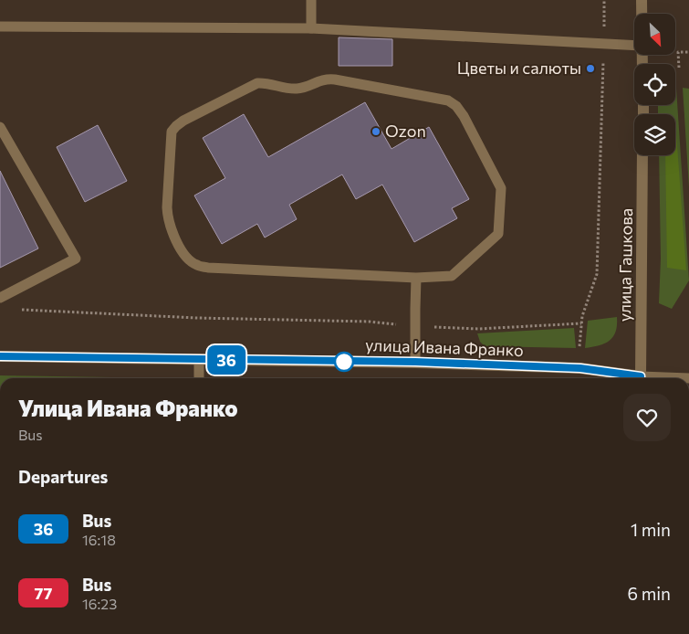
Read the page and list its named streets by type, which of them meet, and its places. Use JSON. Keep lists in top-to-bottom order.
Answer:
{
  "streets": {
    "street": ["улица Гашкова", "улица Ивана Франко"]
  },
  "places": ["Цветы и салюты", "Ozon"],
  "lines": ["bus line 36"],
  "north": "bottom right",
  "page": {
    "on_map": "36",
    "heading": [
      ["Улица Ивана Франко", "Bus"],
      "Departures"
    ],
    "list": [
      {
        "mark": "36",
        "name": "Bus",
        "note": "16:18",
        "value": "1 min"
      },
      {
        "mark": "77",
        "name": "Bus",
        "note": "16:23",
        "value": "6 min"
      }
    ]
  }
}
